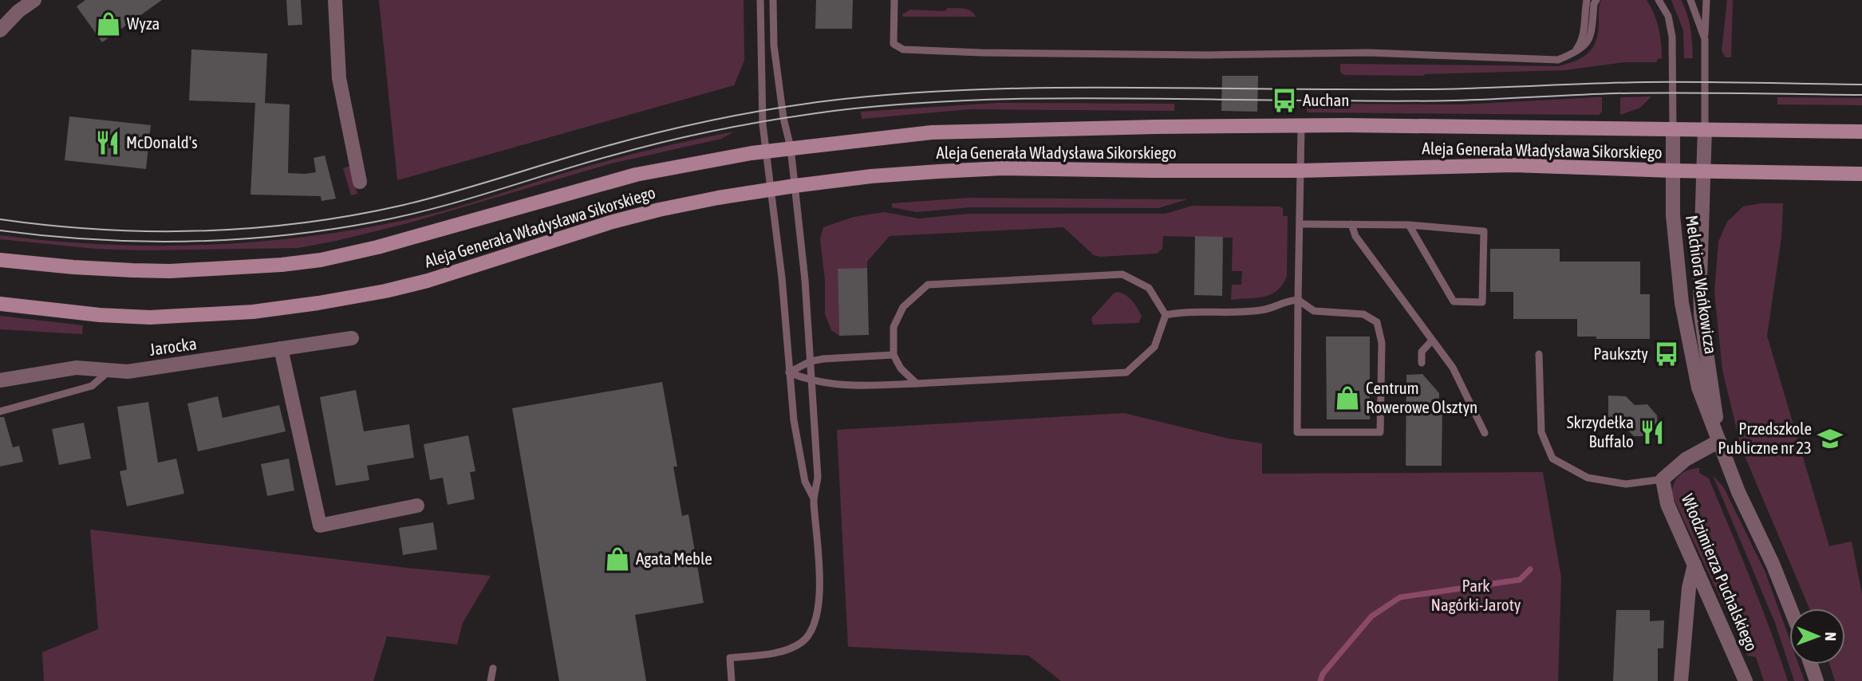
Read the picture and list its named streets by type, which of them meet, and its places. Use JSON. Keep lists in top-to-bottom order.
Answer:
{
  "streets": {
    "main road": ["Aleja Generała Władysława Sikorskiego"],
    "street": ["Melchiora Wańkowicza", "Jarocka", "Włodzimierza Puchalskiego"]
  },
  "crossings": [
    ["Aleja Generała Władysława Sikorskiego", "Melchiora Wańkowicza"],
    ["Melchiora Wańkowicza", "Włodzimierza Puchalskiego"]
  ],
  "parks": ["Park Nagórki-Jaroty"],
  "places": {
    "shop": ["Wyza", "Centrum Rowerowe Olsztyn", "Agata Meble"],
    "bus stop": ["Auchan", "Paukszty"],
    "restaurant": ["McDonald's", "Skrzydełka Buffalo"],
    "school or university": ["Przedszkole Publiczne nr 23"]
  },
  "north": "right"
}
